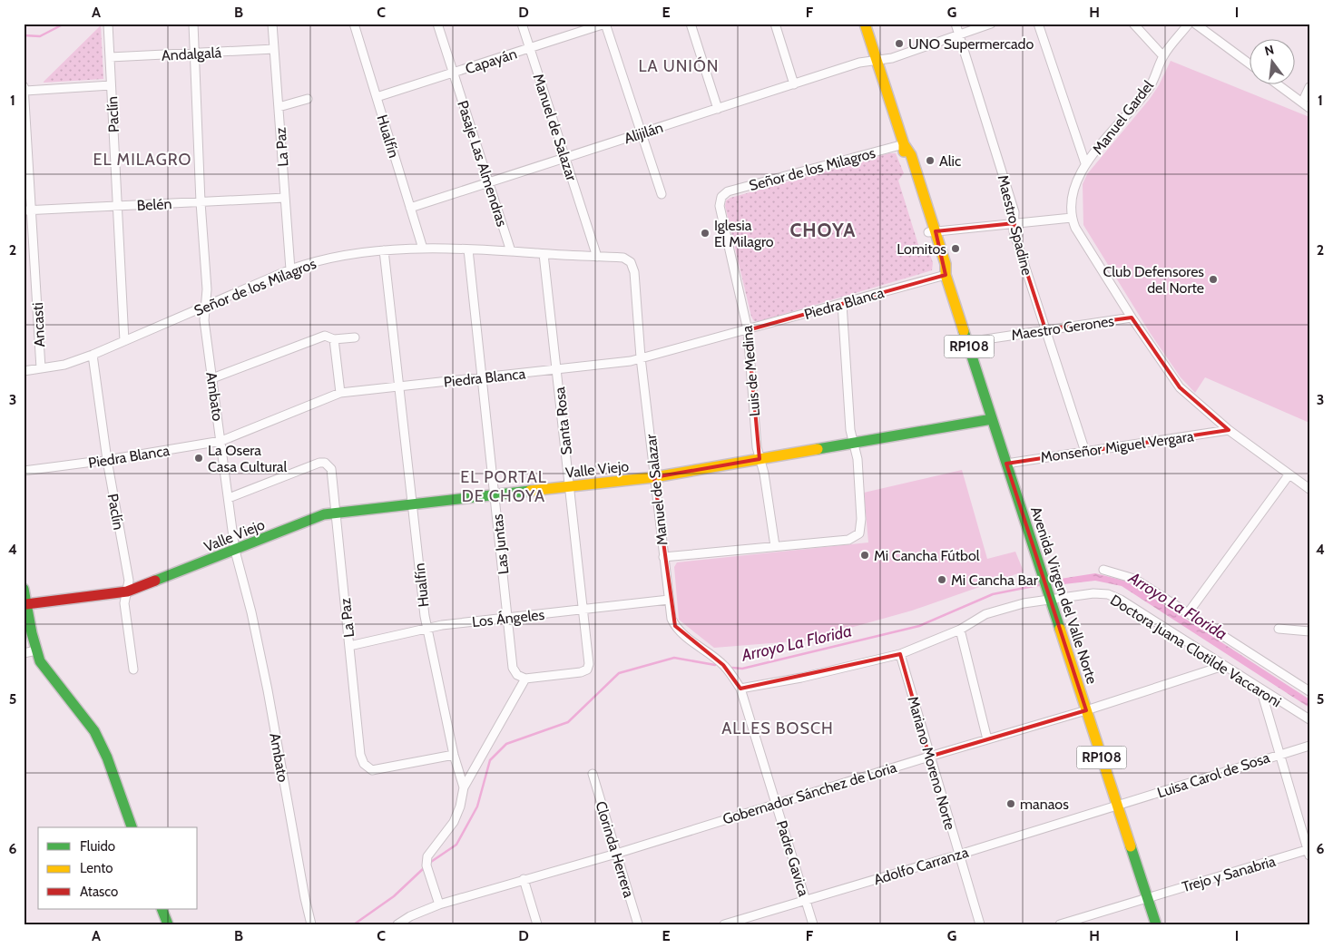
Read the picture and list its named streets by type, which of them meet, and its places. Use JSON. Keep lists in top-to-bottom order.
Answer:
{
  "streets": {
    "main road": ["RP108", "Valle Viejo", "Avenida Virgen del Valle Norte"],
    "street": [
      "Andalgalá",
      "Capayán",
      "Paclín",
      "Manuel Gardel",
      "Manuel de Salazar",
      "Alijilán",
      "Hualfín",
      "La Paz",
      "Pasaje Las Almendras",
      "Señor de los Milagros",
      "Belén",
      "Maestro Spadine",
      "Piedra Blanca",
      "Ancasti",
      "Maestro Gerones",
      "Luis de Medina",
      "Ambato",
      "Santa Rosa",
      "Monseñor Miguel Vergara",
      "Las Juntas",
      "Los Ángeles",
      "Doctora Juana Clotilde Vaccaroni",
      "Mariano Moreno Norte",
      "Luisa Carol de Sosa",
      "Gobernador Sánchez de Loria",
      "Clorinda Herrera",
      "Padre Gavica",
      "Adolfo Carranza",
      "Trejo y Sanabria"
    ]
  },
  "crossings": [
    ["Andalgalá", "Paclín"],
    ["Andalgalá", "La Paz"],
    ["Andalgalá", "Ambato"],
    ["Capayán", "Manuel de Salazar"],
    ["Capayán", "Hualfín"],
    ["Capayán", "Pasaje Las Almendras"],
    ["Paclín", "Señor de los Milagros"],
    ["Paclín", "Belén"],
    ["Paclín", "Piedra Blanca"],
    ["Paclín", "Valle Viejo"],
    ["Manuel de Salazar", "Alijilán"],
    ["Manuel de Salazar", "Señor de los Milagros"],
    ["Manuel de Salazar", "Piedra Blanca"],
    ["Manuel de Salazar", "Valle Viejo"],
    ["Manuel de Salazar", "Los Ángeles"],
    ["Manuel de Salazar", "Doctora Juana Clotilde Vaccaroni"],
    ["Manuel de Salazar", "Padre Gavica"],
    ["Alijilán", "Hualfín"],
    ["Alijilán", "Pasaje Las Almendras"],
    ["Alijilán", "Maestro Spadine"],
    ["Alijilán", "Avenida Virgen del Valle Norte"],
    ["Hualfín", "La Paz"],
    ["Hualfín", "Señor de los Milagros"],
    ["Hualfín", "Piedra Blanca"],
    ["Hualfín", "Valle Viejo"],
    ["Hualfín", "Los Ángeles"],
    ["Hualfín", "Gobernador Sánchez de Loria"],
    ["La Paz", "Señor de los Milagros"],
    ["La Paz", "Belén"],
    ["La Paz", "Ambato"],
    ["La Paz", "Valle Viejo"],
    ["La Paz", "Los Ángeles"],
    ["Pasaje Las Almendras", "Señor de los Milagros"],
    ["Señor de los Milagros", "Ancasti"],
    ["Señor de los Milagros", "Luis de Medina"],
    ["Señor de los Milagros", "Ambato"],
    ["Señor de los Milagros", "Santa Rosa"],
    ["Señor de los Milagros", "Las Juntas"],
    ["Señor de los Milagros", "Avenida Virgen del Valle Norte"],
    ["Belén", "Ancasti"],
    ["Belén", "Ambato"],
    ["Maestro Spadine", "Maestro Gerones"],
    ["Maestro Spadine", "Monseñor Miguel Vergara"],
    ["Piedra Blanca", "Luis de Medina"],
    ["Piedra Blanca", "Ambato"],
    ["Piedra Blanca", "Santa Rosa"],
    ["Piedra Blanca", "Las Juntas"],
    ["Piedra Blanca", "Avenida Virgen del Valle Norte"],
    ["Maestro Gerones", "Avenida Virgen del Valle Norte"],
    ["Luis de Medina", "Valle Viejo"],
    ["Ambato", "Valle Viejo"],
    ["Santa Rosa", "Valle Viejo"],
    ["Santa Rosa", "Las Juntas"],
    ["Santa Rosa", "Los Ángeles"],
    ["Monseñor Miguel Vergara", "Avenida Virgen del Valle Norte"],
    ["Valle Viejo", "Las Juntas"],
    ["Valle Viejo", "Avenida Virgen del Valle Norte"],
    ["Las Juntas", "Los Ángeles"],
    ["Avenida Virgen del Valle Norte", "Doctora Juana Clotilde Vaccaroni"],
    ["Avenida Virgen del Valle Norte", "Luisa Carol de Sosa"],
    ["Avenida Virgen del Valle Norte", "Gobernador Sánchez de Loria"],
    ["Avenida Virgen del Valle Norte", "Adolfo Carranza"],
    ["Avenida Virgen del Valle Norte", "Trejo y Sanabria"],
    ["Doctora Juana Clotilde Vaccaroni", "Mariano Moreno Norte"],
    ["Doctora Juana Clotilde Vaccaroni", "Gobernador Sánchez de Loria"],
    ["Doctora Juana Clotilde Vaccaroni", "Padre Gavica"],
    ["Mariano Moreno Norte", "Gobernador Sánchez de Loria"],
    ["Mariano Moreno Norte", "Adolfo Carranza"],
    ["Luisa Carol de Sosa", "Adolfo Carranza"],
    ["Gobernador Sánchez de Loria", "Clorinda Herrera"],
    ["Gobernador Sánchez de Loria", "Padre Gavica"],
    ["Padre Gavica", "Adolfo Carranza"]
  ],
  "districts": [
    "LA UNIÓN",
    "EL MILAGRO",
    "CHOYA",
    "EL PORTAL DE CHOYA",
    "ALLES BOSCH"
  ],
  "water": ["Arroyo La Florida"],
  "places": [
    "UNO Supermercado",
    "Alic",
    "Iglesia El Milagro",
    "Lomitos",
    "Club Defensores del Norte",
    "La Osera Casa Cultural",
    "Mi Cancha Fútbol",
    "Mi Cancha Bar",
    "manaos"
  ],
  "legend": ["Fluido", "Lento", "Atasco"],
  "north": "top",
  "grid": {
    "columns": [
      "A",
      "B",
      "C",
      "D",
      "E",
      "F",
      "G",
      "H",
      "I"
    ],
    "rows": [
      "1",
      "2",
      "3",
      "4",
      "5",
      "6"
    ]
  }
}
